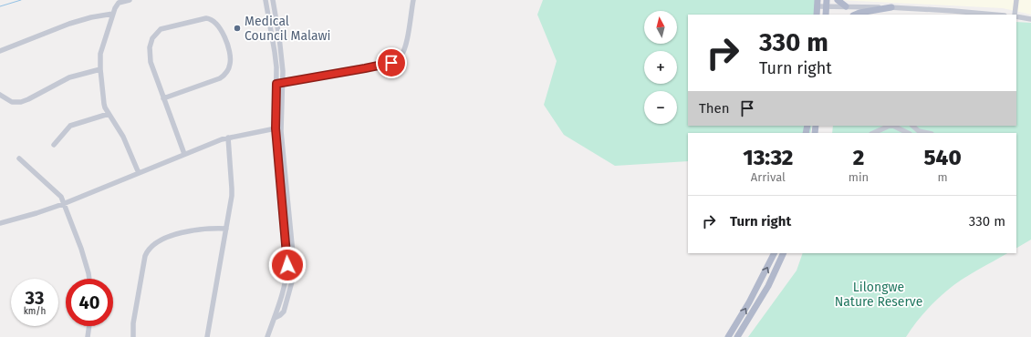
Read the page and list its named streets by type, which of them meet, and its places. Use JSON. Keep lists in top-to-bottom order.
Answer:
{
  "parks": ["Lilongwe Nature Reserve"],
  "places": ["Medical Council Malawi"],
  "north": "top",
  "page": {
    "map_buttons": ["+", "−"],
    "turn": ["330 m", "Turn right"],
    "then": "Then",
    "eta": [
      "13:32",
      "Arrival",
      "2",
      "min",
      "540",
      "m"
    ],
    "list": [
      {
        "name": "Turn right",
        "value": "330 m"
      }
    ],
    "speed": "33 km/h",
    "limit": "40"
  }
}
